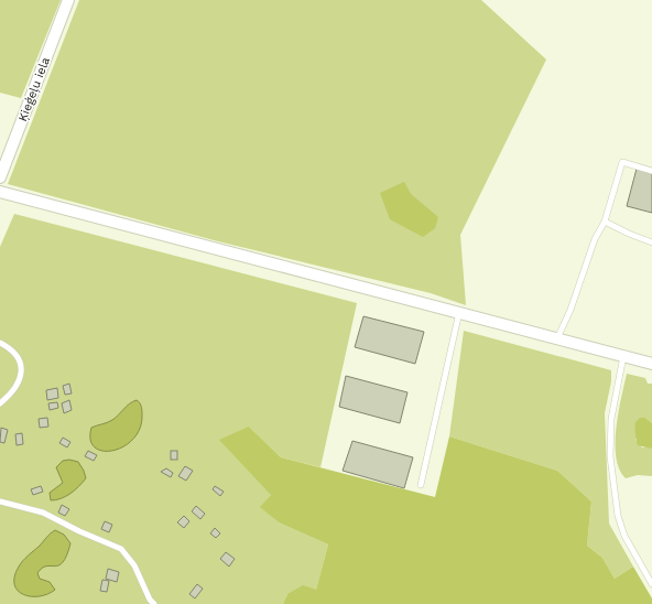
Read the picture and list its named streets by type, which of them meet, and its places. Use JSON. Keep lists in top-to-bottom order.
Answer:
{
  "streets": {
    "street": ["Ķieģeļu iela"]
  }
}
